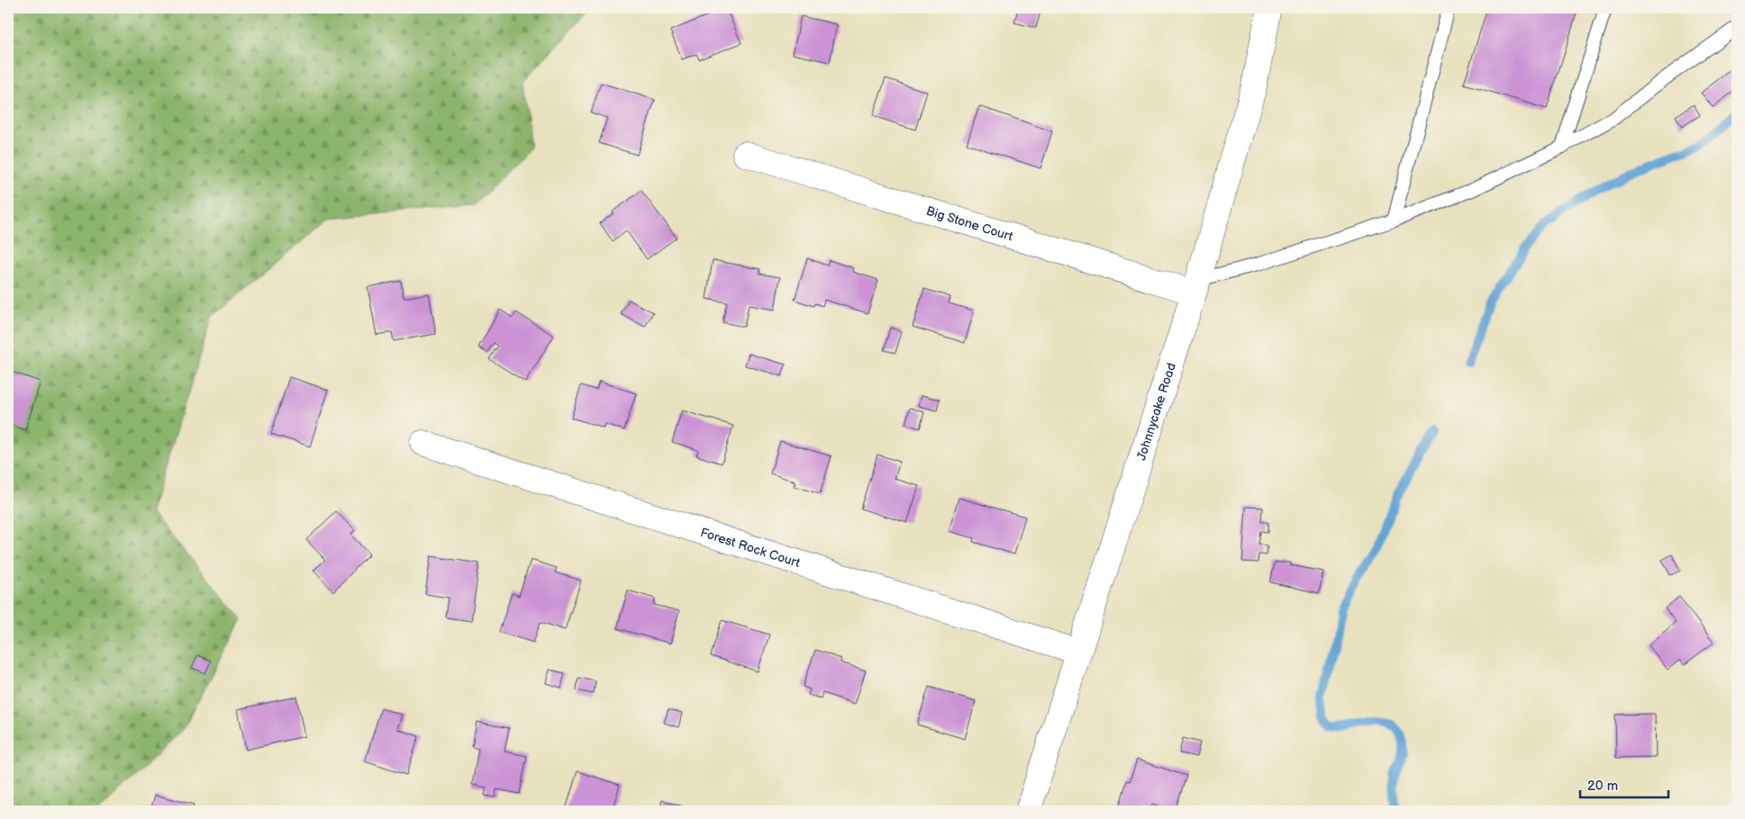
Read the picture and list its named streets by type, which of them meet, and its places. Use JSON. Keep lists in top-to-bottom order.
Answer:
{
  "streets": {
    "street": ["Big Stone Court", "Johnnycake Road", "Forest Rock Court"]
  },
  "crossings": [
    ["Big Stone Court", "Johnnycake Road"],
    ["Johnnycake Road", "Forest Rock Court"]
  ],
  "scale_bar": "20 m"
}
